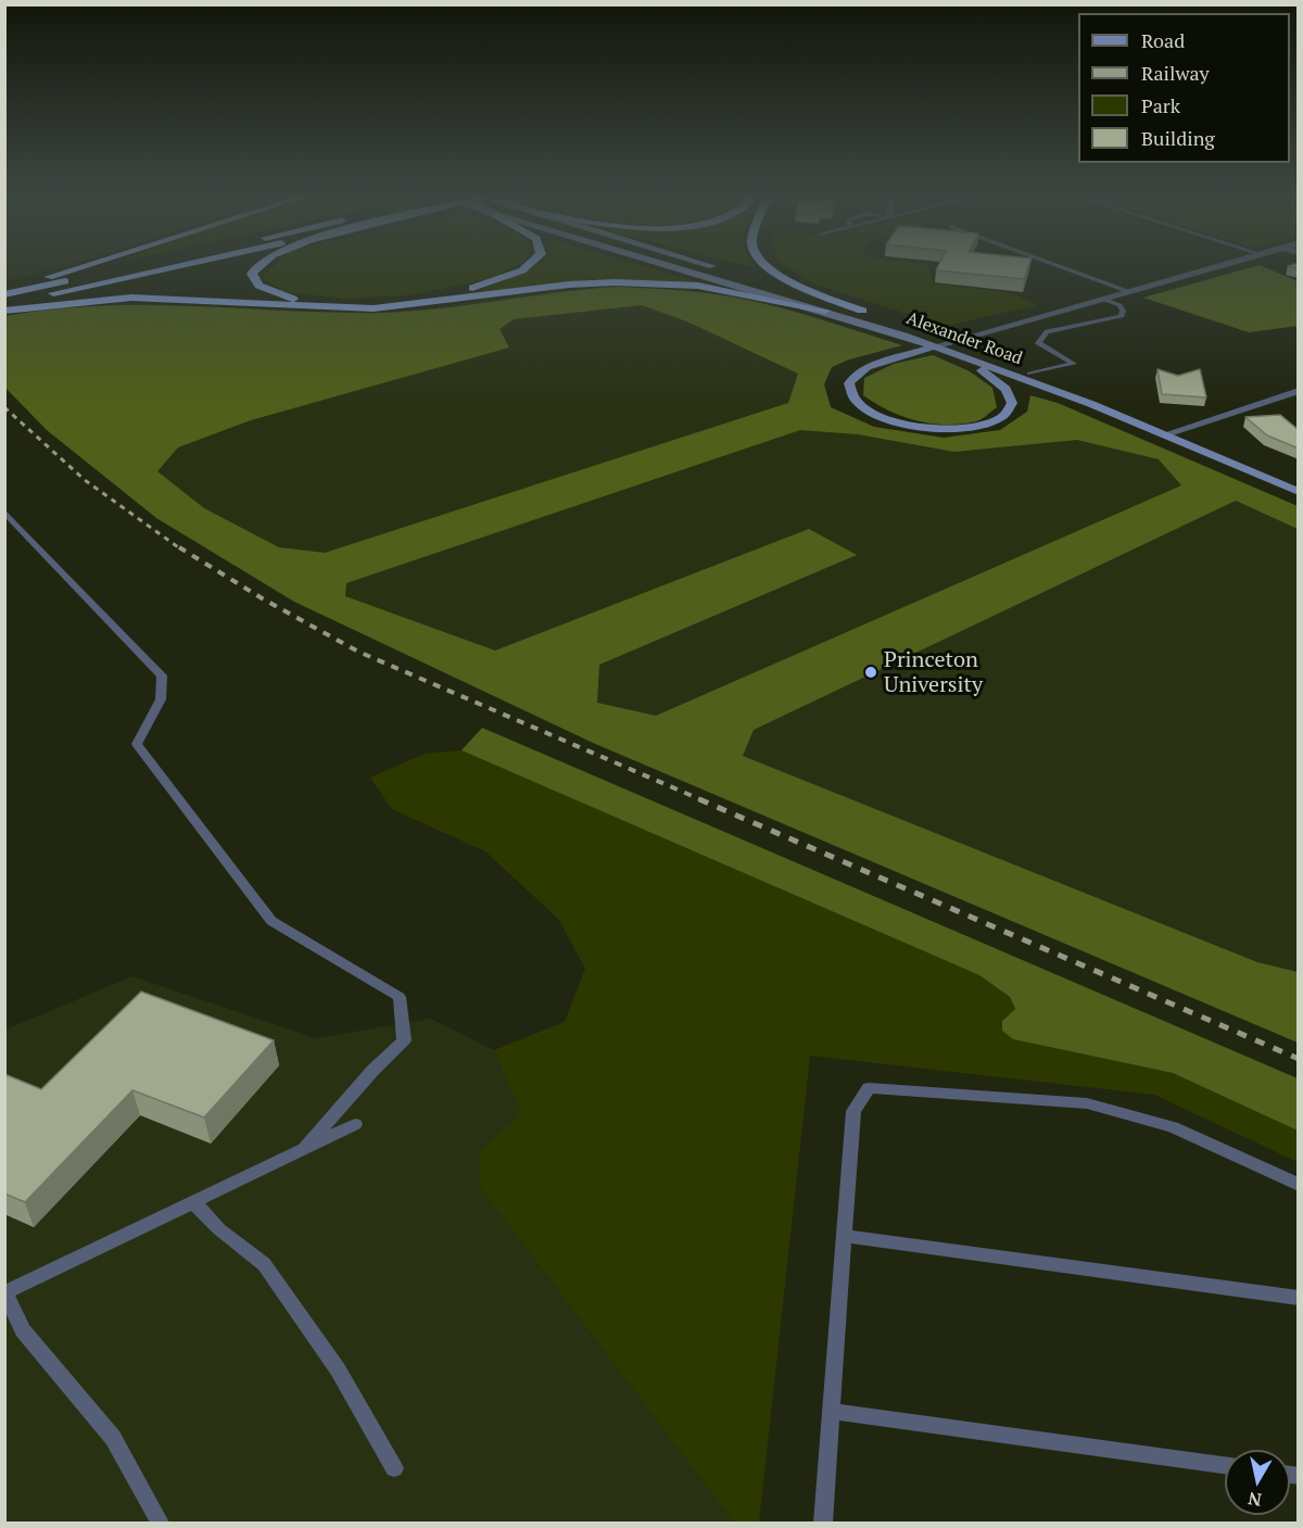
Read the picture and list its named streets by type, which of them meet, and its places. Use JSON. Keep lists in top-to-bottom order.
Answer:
{
  "streets": {
    "main road": ["Alexander Road"]
  },
  "places": ["Princeton University"],
  "legend": [
    "Road",
    "Railway",
    "Park",
    "Building"
  ],
  "north": "bottom"
}
